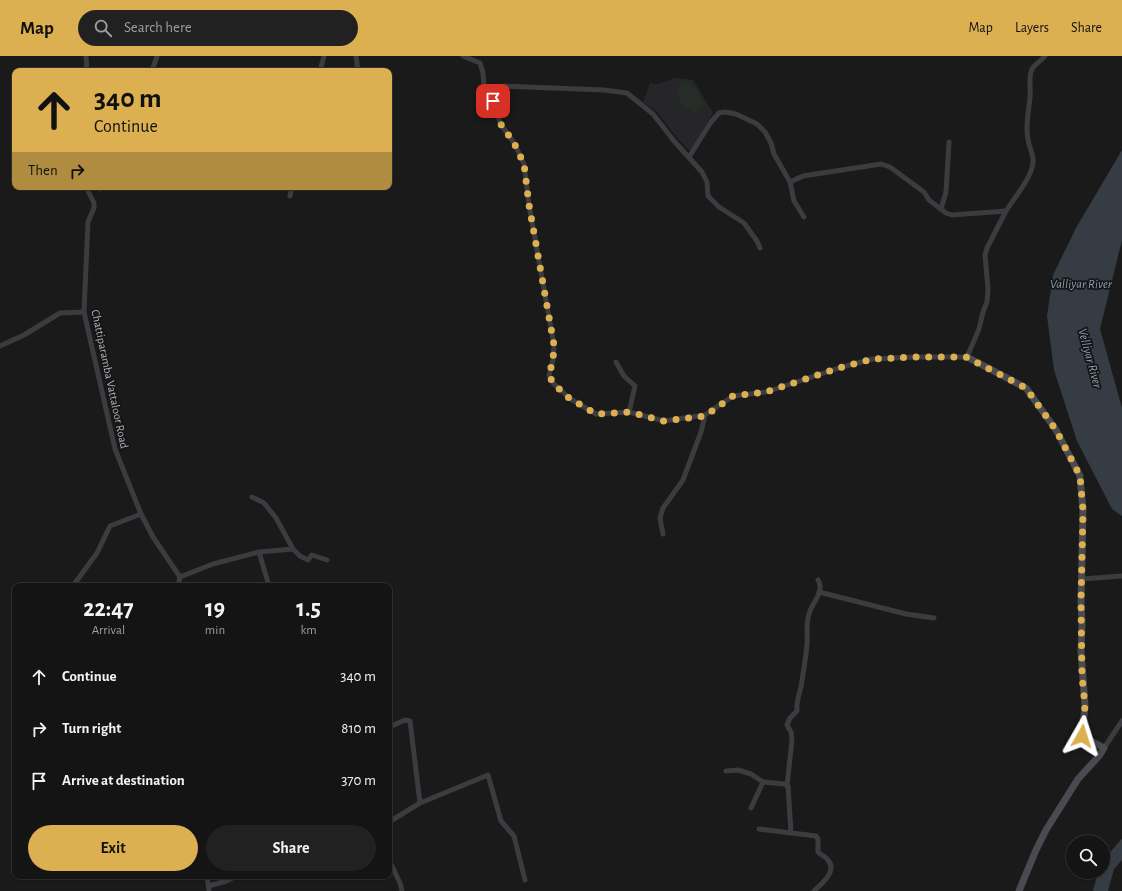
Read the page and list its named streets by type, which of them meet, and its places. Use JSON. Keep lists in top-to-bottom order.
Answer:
{
  "streets": {
    "street": ["Chattiparamba Vattaloor Road"]
  },
  "water": ["Valliyar River", "Velliyar River"],
  "page": {
    "header": "Map",
    "search": "Search here",
    "nav": ["Map", "Layers", "Share"],
    "turn": ["340 m", "Continue"],
    "then": "Then",
    "eta": [
      "22:47",
      "Arrival",
      "19",
      "min",
      "1.5",
      "km"
    ],
    "list": [
      {
        "name": "Continue",
        "value": "340 m"
      },
      {
        "name": "Turn right",
        "value": "810 m"
      },
      {
        "name": "Arrive at destination",
        "value": "370 m"
      }
    ],
    "buttons": ["Exit", "Share"]
  }
}
